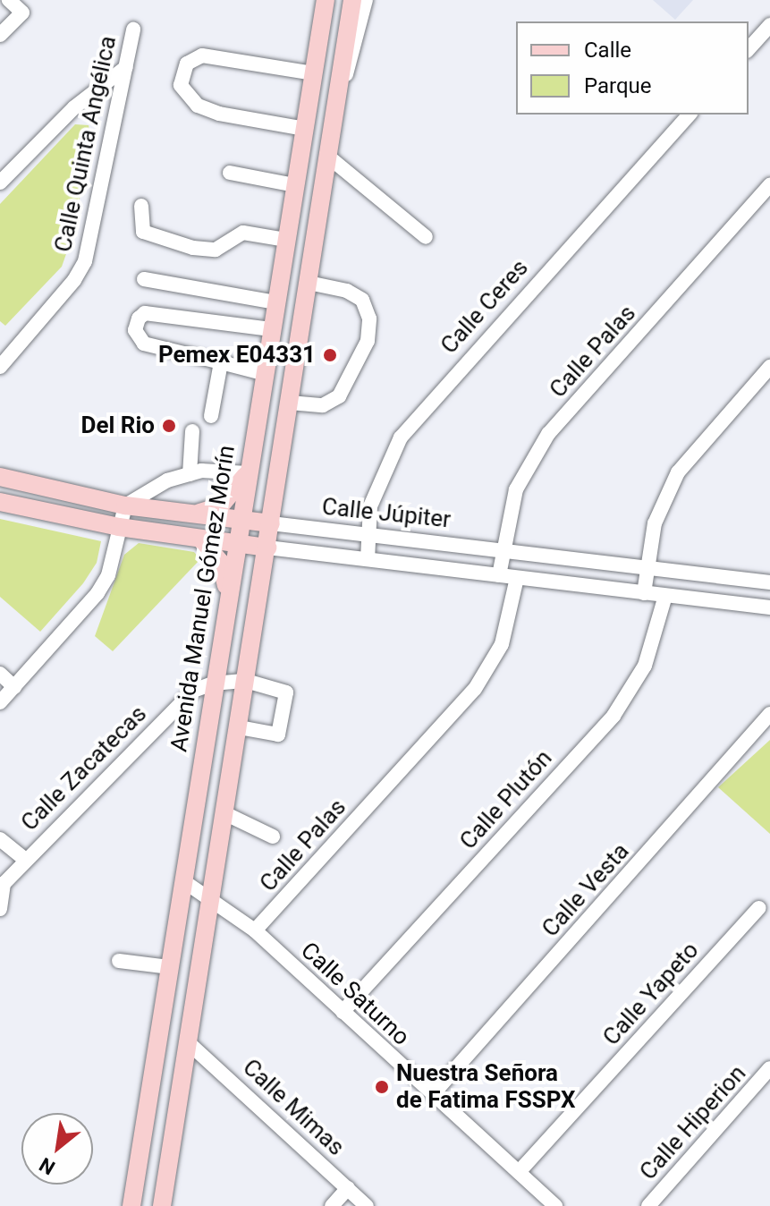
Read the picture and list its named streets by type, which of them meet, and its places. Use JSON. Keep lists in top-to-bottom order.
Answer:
{
  "streets": {
    "main road": ["Calle Júpiter", "Avenida Manuel Gómez Morín"],
    "street": [
      "Calle Quinta Angélica",
      "Calle Ceres",
      "Calle Palas",
      "Calle Zacatecas",
      "Calle Plutón",
      "Calle Vesta",
      "Calle Saturno",
      "Calle Yapeto",
      "Calle Mimas",
      "Calle Hiperion"
    ]
  },
  "crossings": [
    ["Calle Ceres", "Calle Júpiter"],
    ["Calle Palas", "Calle Júpiter"],
    ["Calle Palas", "Calle Saturno"],
    ["Calle Júpiter", "Avenida Manuel Gómez Morín"],
    ["Calle Júpiter", "Calle Plutón"],
    ["Avenida Manuel Gómez Morín", "Calle Zacatecas"],
    ["Avenida Manuel Gómez Morín", "Calle Saturno"],
    ["Calle Plutón", "Calle Saturno"],
    ["Calle Vesta", "Calle Saturno"],
    ["Calle Saturno", "Calle Yapeto"]
  ],
  "places": ["Pemex E04331", "Del Rio", "Nuestra Señora de Fatima FSSPX"],
  "legend": ["Calle", "Parque"],
  "north": "bottom left"
}
